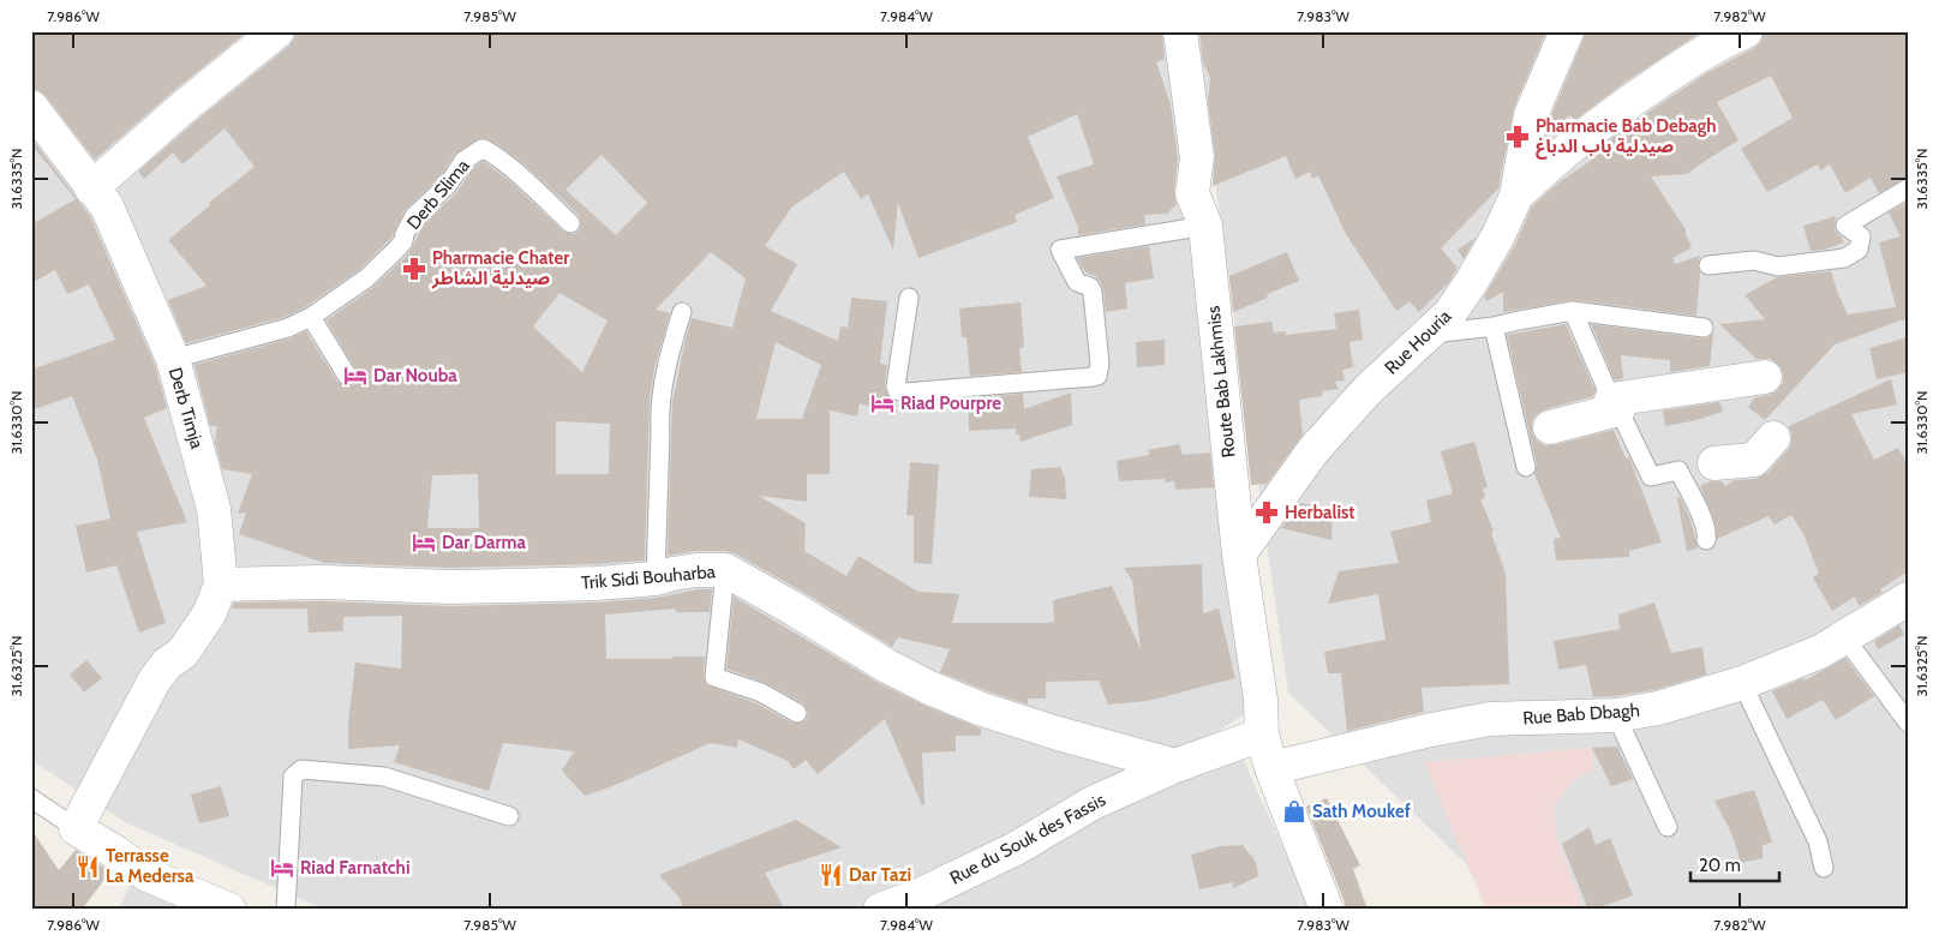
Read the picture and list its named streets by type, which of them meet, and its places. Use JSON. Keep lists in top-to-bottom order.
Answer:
{
  "streets": {
    "street": [
      "Rue Houria",
      "Route Bab Lakhmiss",
      "Derb Timja",
      "Trik Sidi Bouharba",
      "Rue Bab Dbagh",
      "Rue du Souk des Fassis"
    ],
    "lane": ["Derb Slima"]
  },
  "crossings": [
    ["Derb Slima", "Derb Timja"],
    ["Rue Houria", "Route Bab Lakhmiss"],
    ["Route Bab Lakhmiss", "Rue Bab Dbagh"],
    ["Route Bab Lakhmiss", "Rue du Souk des Fassis"],
    ["Derb Timja", "Trik Sidi Bouharba"],
    ["Trik Sidi Bouharba", "Rue du Souk des Fassis"]
  ],
  "places": {
    "pharmacy": ["Pharmacie Bab Debagh صيدلية باب الدباغ", "Pharmacie Chater صيدلية الشاطر", "Herbalist"],
    "hotel": [
      "Dar Nouba",
      "Riad Pourpre",
      "Dar Darma",
      "Riad Farnatchi"
    ],
    "shop": ["Sath Moukef"],
    "restaurant": ["Terrasse La Medersa", "Dar Tazi"]
  },
  "scale_bar": "20 m",
  "coordinates": [
    "7.986°W",
    "7.985°W",
    "7.984°W",
    "7.983°W",
    "7.982°W",
    "31.6335°N",
    "31.6330°N",
    "31.6325°N"
  ]
}
